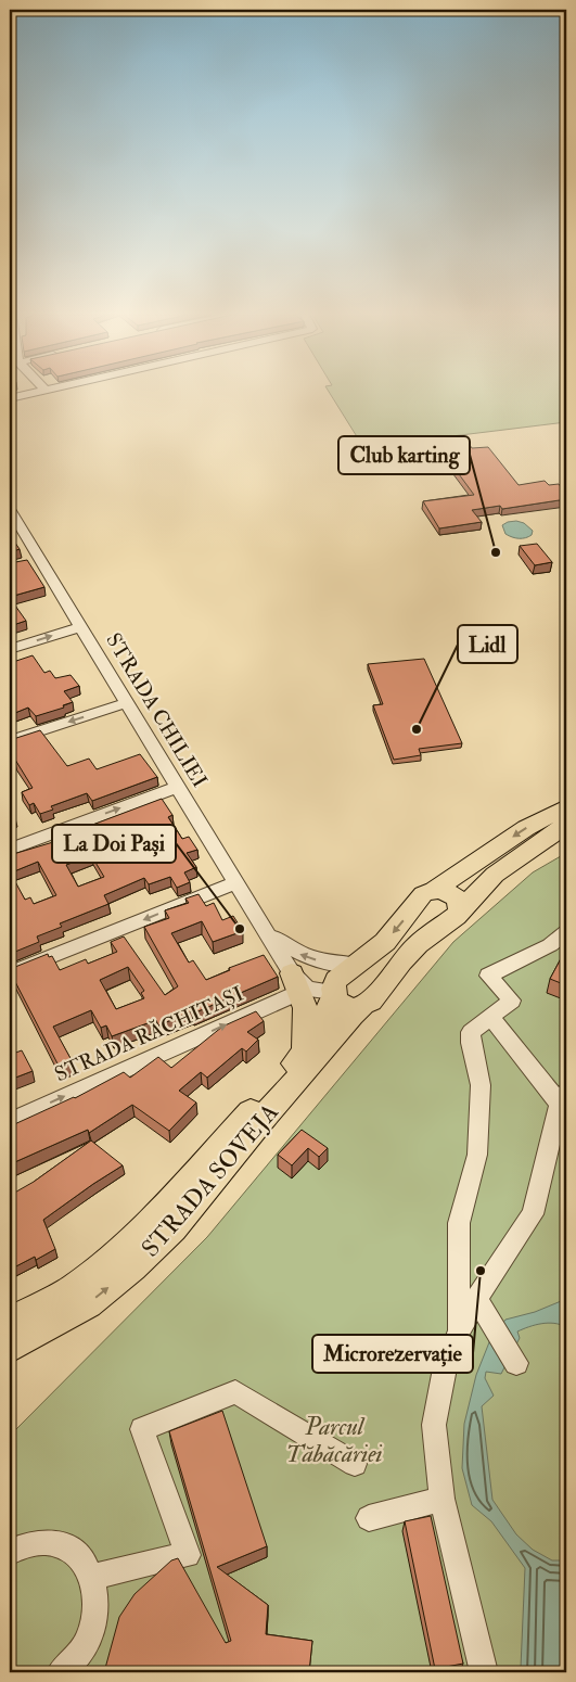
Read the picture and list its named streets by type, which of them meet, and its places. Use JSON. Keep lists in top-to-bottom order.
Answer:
{
  "streets": {
    "main road": ["STRADA SOVEJA"],
    "street": ["STRADA CHILIEI", "STRADA RĂCHITAȘI"]
  },
  "crossings": [
    ["STRADA CHILIEI", "STRADA RĂCHITAȘI"],
    ["STRADA CHILIEI", "STRADA SOVEJA"]
  ],
  "parks": ["Parcul Tăbăcăriei"],
  "places": [
    "Club karting",
    "Lidl",
    "La Doi Pași",
    "Microrezervație"
  ]
}
